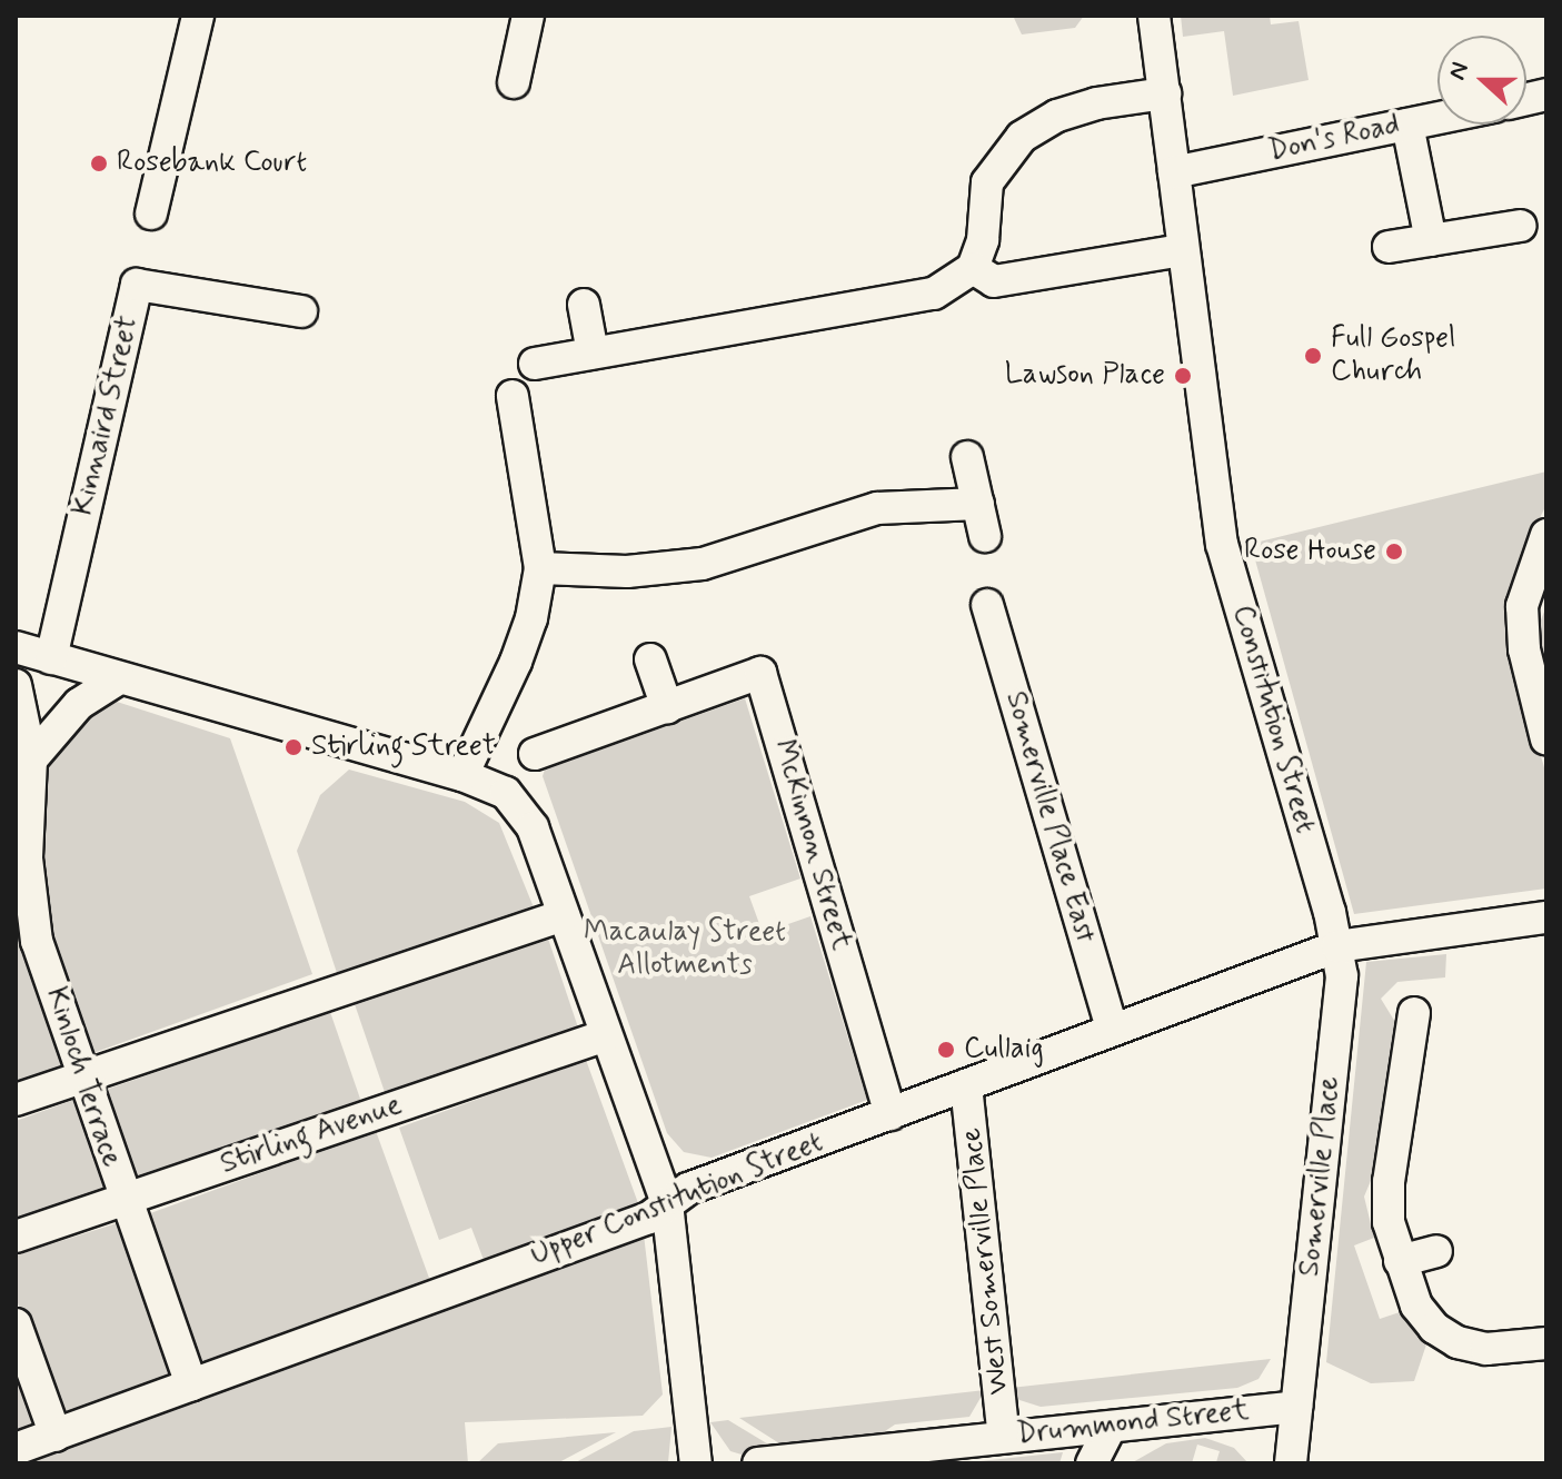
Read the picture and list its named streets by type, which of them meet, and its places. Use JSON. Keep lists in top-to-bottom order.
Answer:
{
  "streets": {
    "street": [
      "Don's Road",
      "Kinnaird Street",
      "Constitution Street",
      "Somerville Place East",
      "McKinnon Street",
      "Kinloch Terrace",
      "Stirling Avenue",
      "Somerville Place",
      "Upper Constitution Street",
      "West Somerville Place",
      "Drummond Street"
    ]
  },
  "crossings": [
    ["Don's Road", "Constitution Street"],
    ["Constitution Street", "Somerville Place"],
    ["Constitution Street", "Upper Constitution Street"],
    ["Somerville Place East", "Upper Constitution Street"],
    ["McKinnon Street", "Upper Constitution Street"],
    ["Kinloch Terrace", "Stirling Avenue"],
    ["Kinloch Terrace", "Upper Constitution Street"],
    ["Somerville Place", "Upper Constitution Street"],
    ["Somerville Place", "Drummond Street"],
    ["Upper Constitution Street", "West Somerville Place"],
    ["West Somerville Place", "Drummond Street"]
  ],
  "parks": ["Macaulay Street Allotments"],
  "places": [
    "Rosebank Court",
    "Full Gospel Church",
    "Lawson Place",
    "Rose House",
    "Stirling Street",
    "Cullaig"
  ],
  "north": "left"
}
